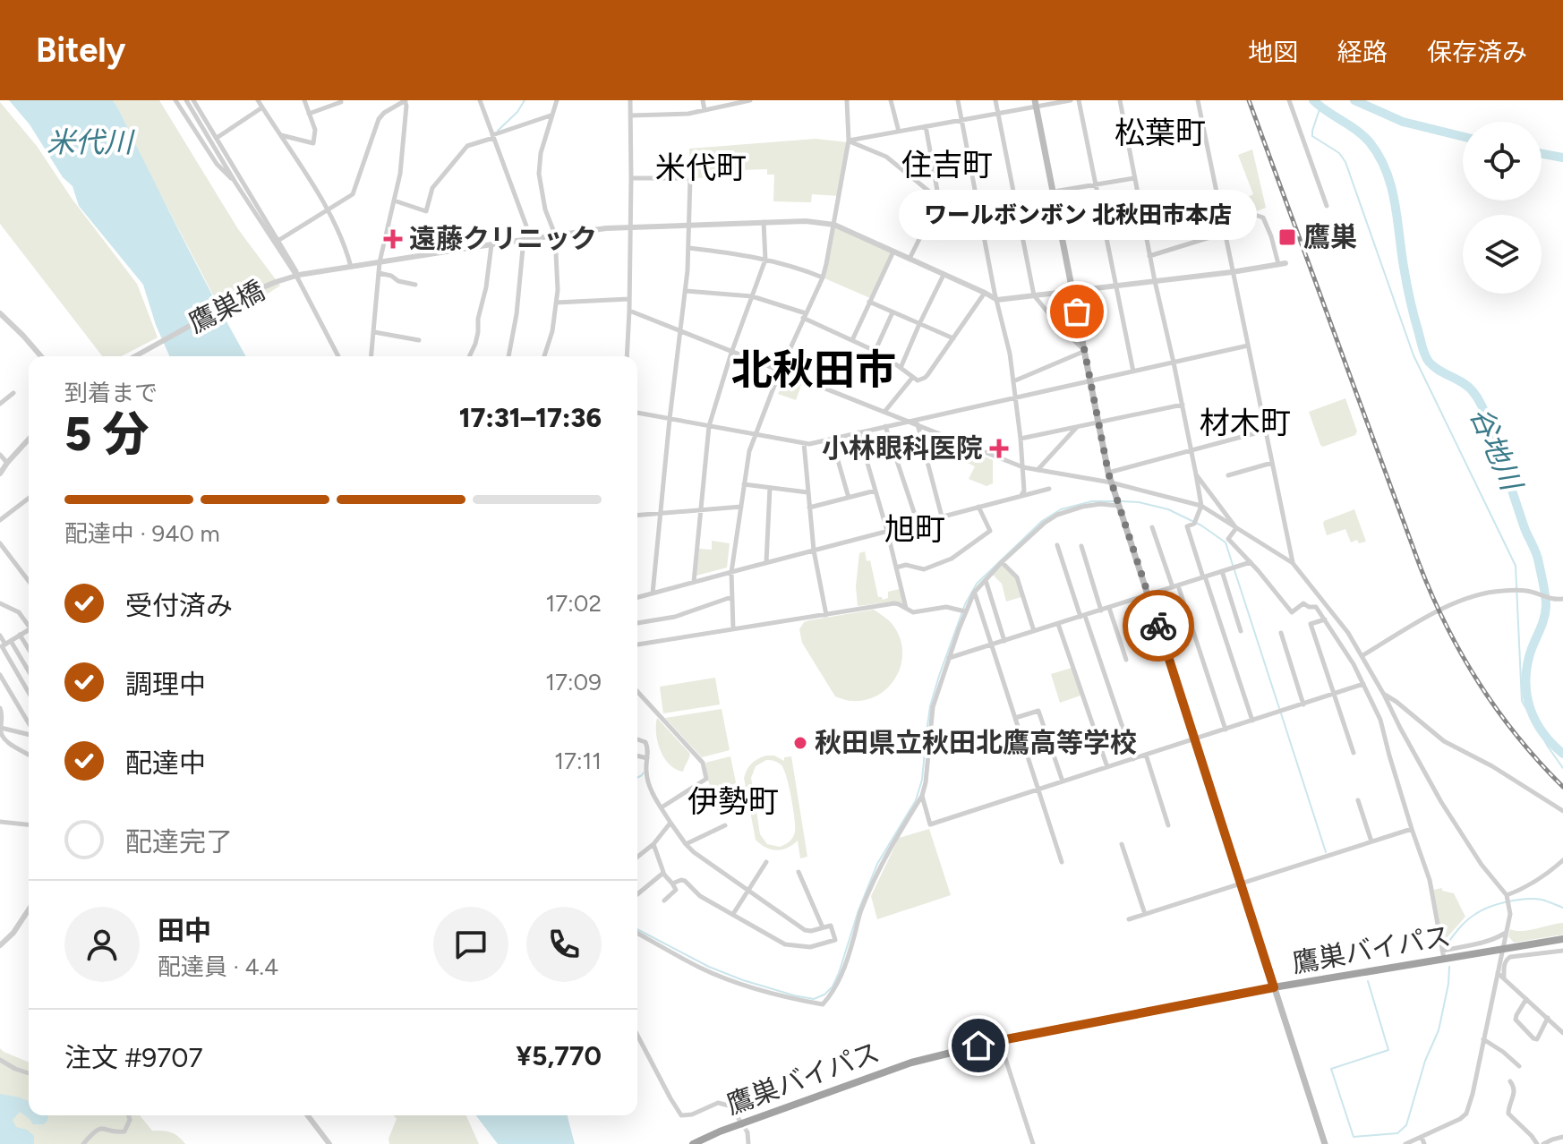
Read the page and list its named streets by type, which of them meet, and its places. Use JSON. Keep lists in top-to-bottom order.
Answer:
{
  "streets": {
    "highway": ["鷹巣バイパス"],
    "street": ["鷹巣橋"]
  },
  "districts": [
    "松葉町",
    "住吉町",
    "米代町",
    "北秋田市",
    "材木町",
    "旭町",
    "伊勢町"
  ],
  "water": ["米代川", "谷地川"],
  "places": {
    "transit": ["鷹巣"],
    "health": ["遠藤クリニック", "小林眼科医院"],
    "other": ["ワールボンボン 北秋田市本店", "秋田県立秋田北鷹高等学校"]
  },
  "page": {
    "header": "Bitely",
    "nav": ["地図", "経路", "保存済み"],
    "bubble": "ワールボンボン 北秋田市本店",
    "heading": ["5 分", "到着まで", "17:31–17:36"],
    "panel": [
      "田中",
      "配達員 · 4.4",
      "注文 #9707",
      "¥5,770"
    ],
    "bar": "配達中 · 940 m",
    "list": [
      ["受付済み", "17:02"],
      ["調理中", "17:09"],
      ["配達中", "17:11"],
      "配達完了"
    ]
  }
}
